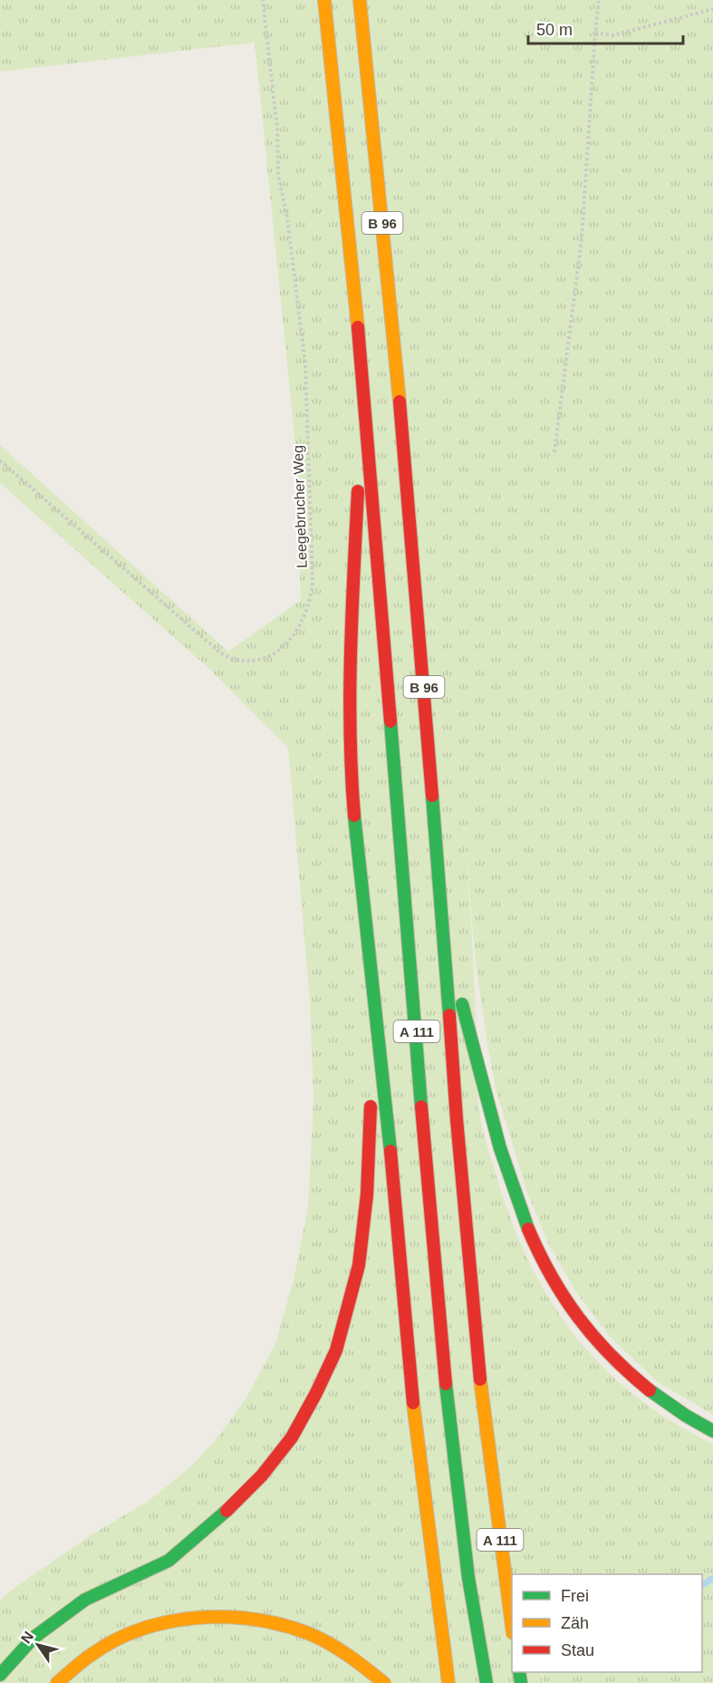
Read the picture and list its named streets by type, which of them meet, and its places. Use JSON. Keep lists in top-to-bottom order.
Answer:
{
  "streets": {
    "highway": ["B 96", "A 111"],
    "path": ["Leegebrucher Weg"]
  },
  "crossings": [
    ["B 96", "A 111"]
  ],
  "legend": ["Frei", "Zäh", "Stau"],
  "scale_bar": "50 m",
  "north": "top left"
}
